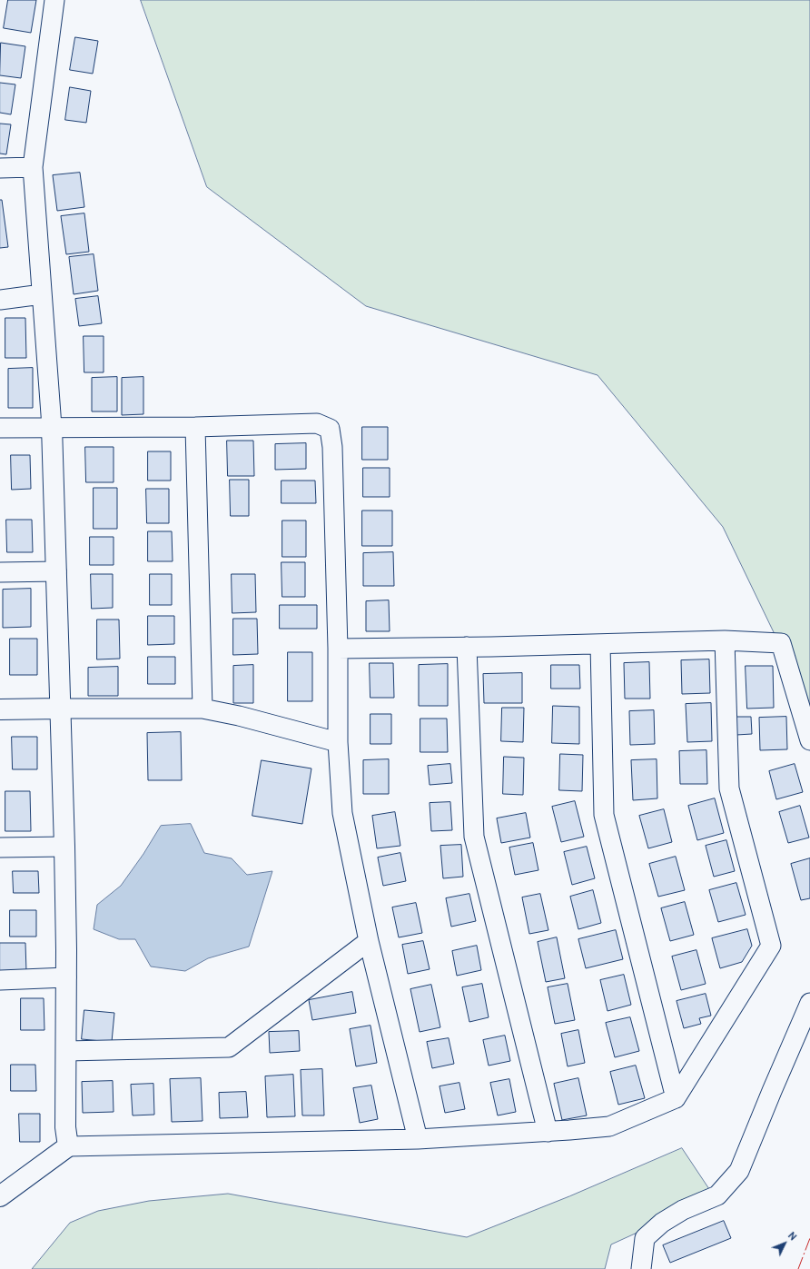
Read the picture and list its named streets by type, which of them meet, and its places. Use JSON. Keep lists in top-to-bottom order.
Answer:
{
  "north": "top right"
}
